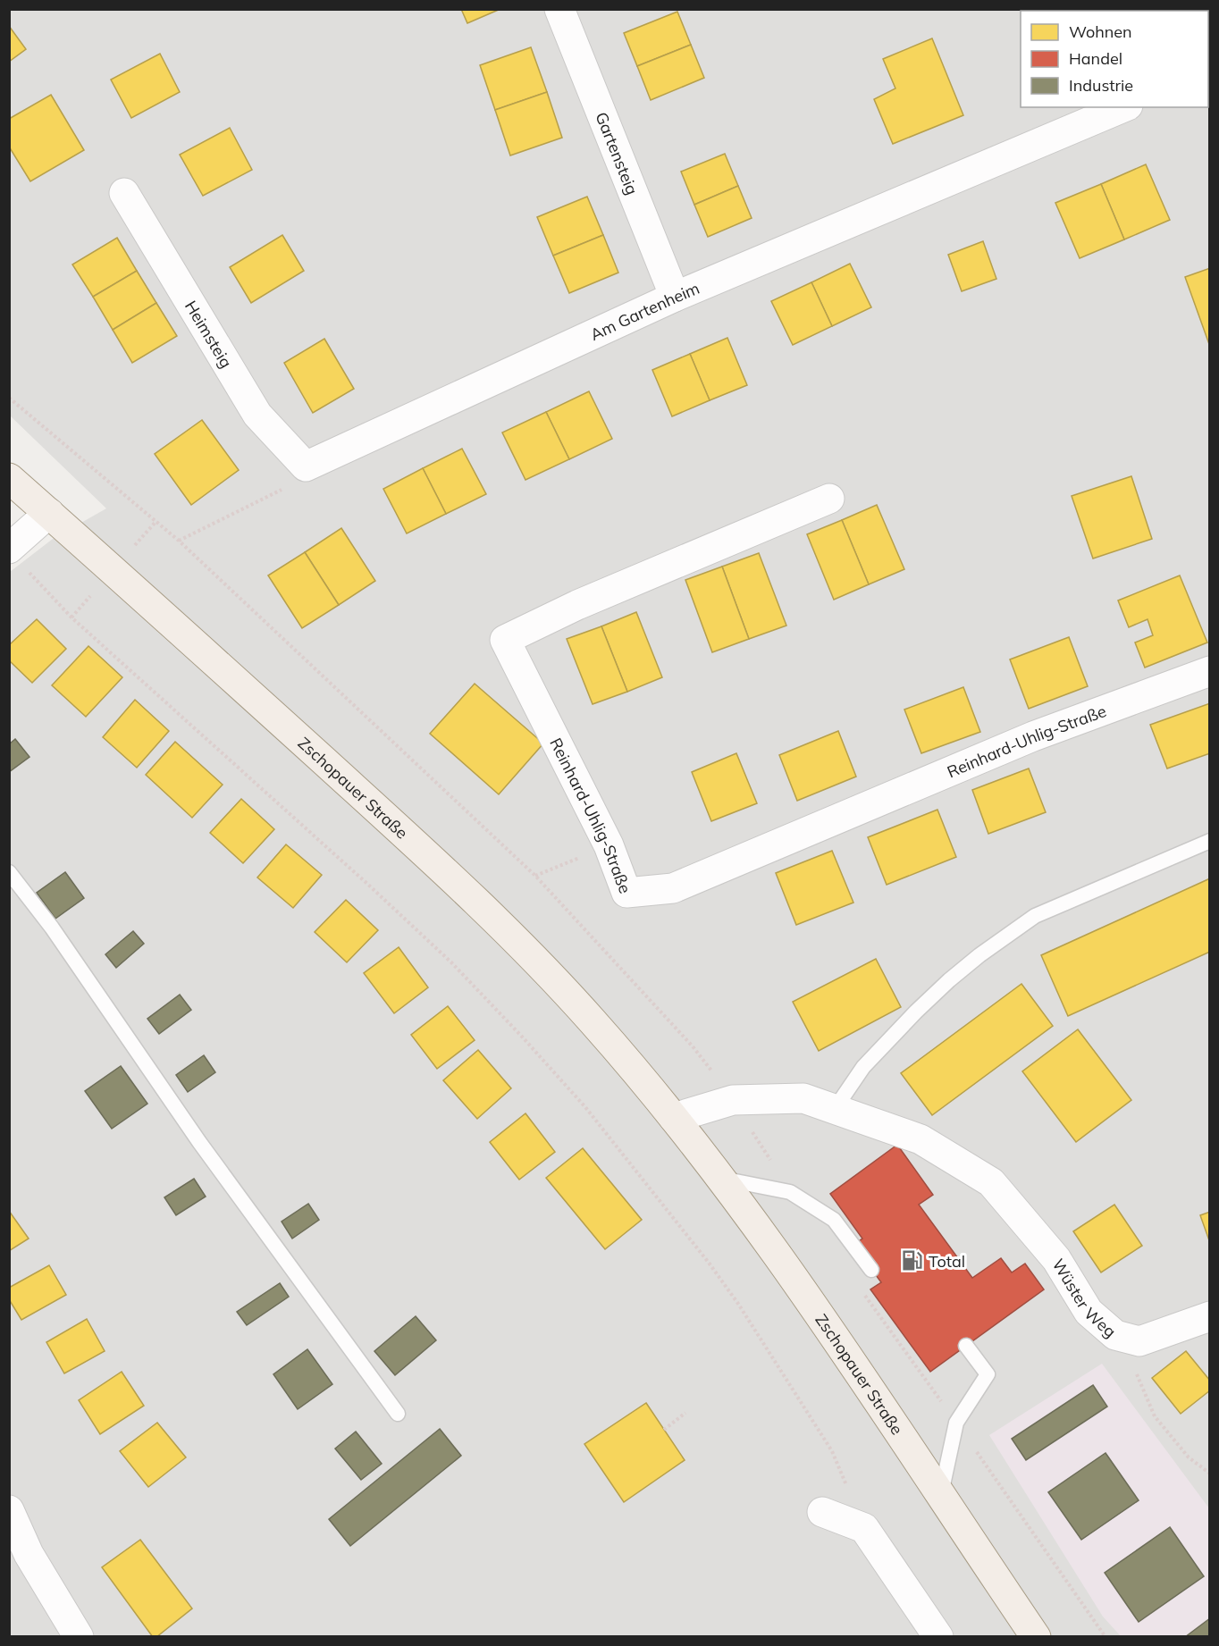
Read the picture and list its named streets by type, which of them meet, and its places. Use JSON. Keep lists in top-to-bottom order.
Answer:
{
  "streets": {
    "main road": ["Zschopauer Straße"],
    "street": [
      "Gartensteig",
      "Am Gartenheim",
      "Heimsteig",
      "Reinhard-Uhlig-Straße",
      "Wüster Weg"
    ]
  },
  "crossings": [
    ["Gartensteig", "Am Gartenheim"],
    ["Am Gartenheim", "Heimsteig"]
  ],
  "places": {
    "fuel station": ["Total"]
  },
  "legend": ["Wohnen", "Handel", "Industrie"]
}
